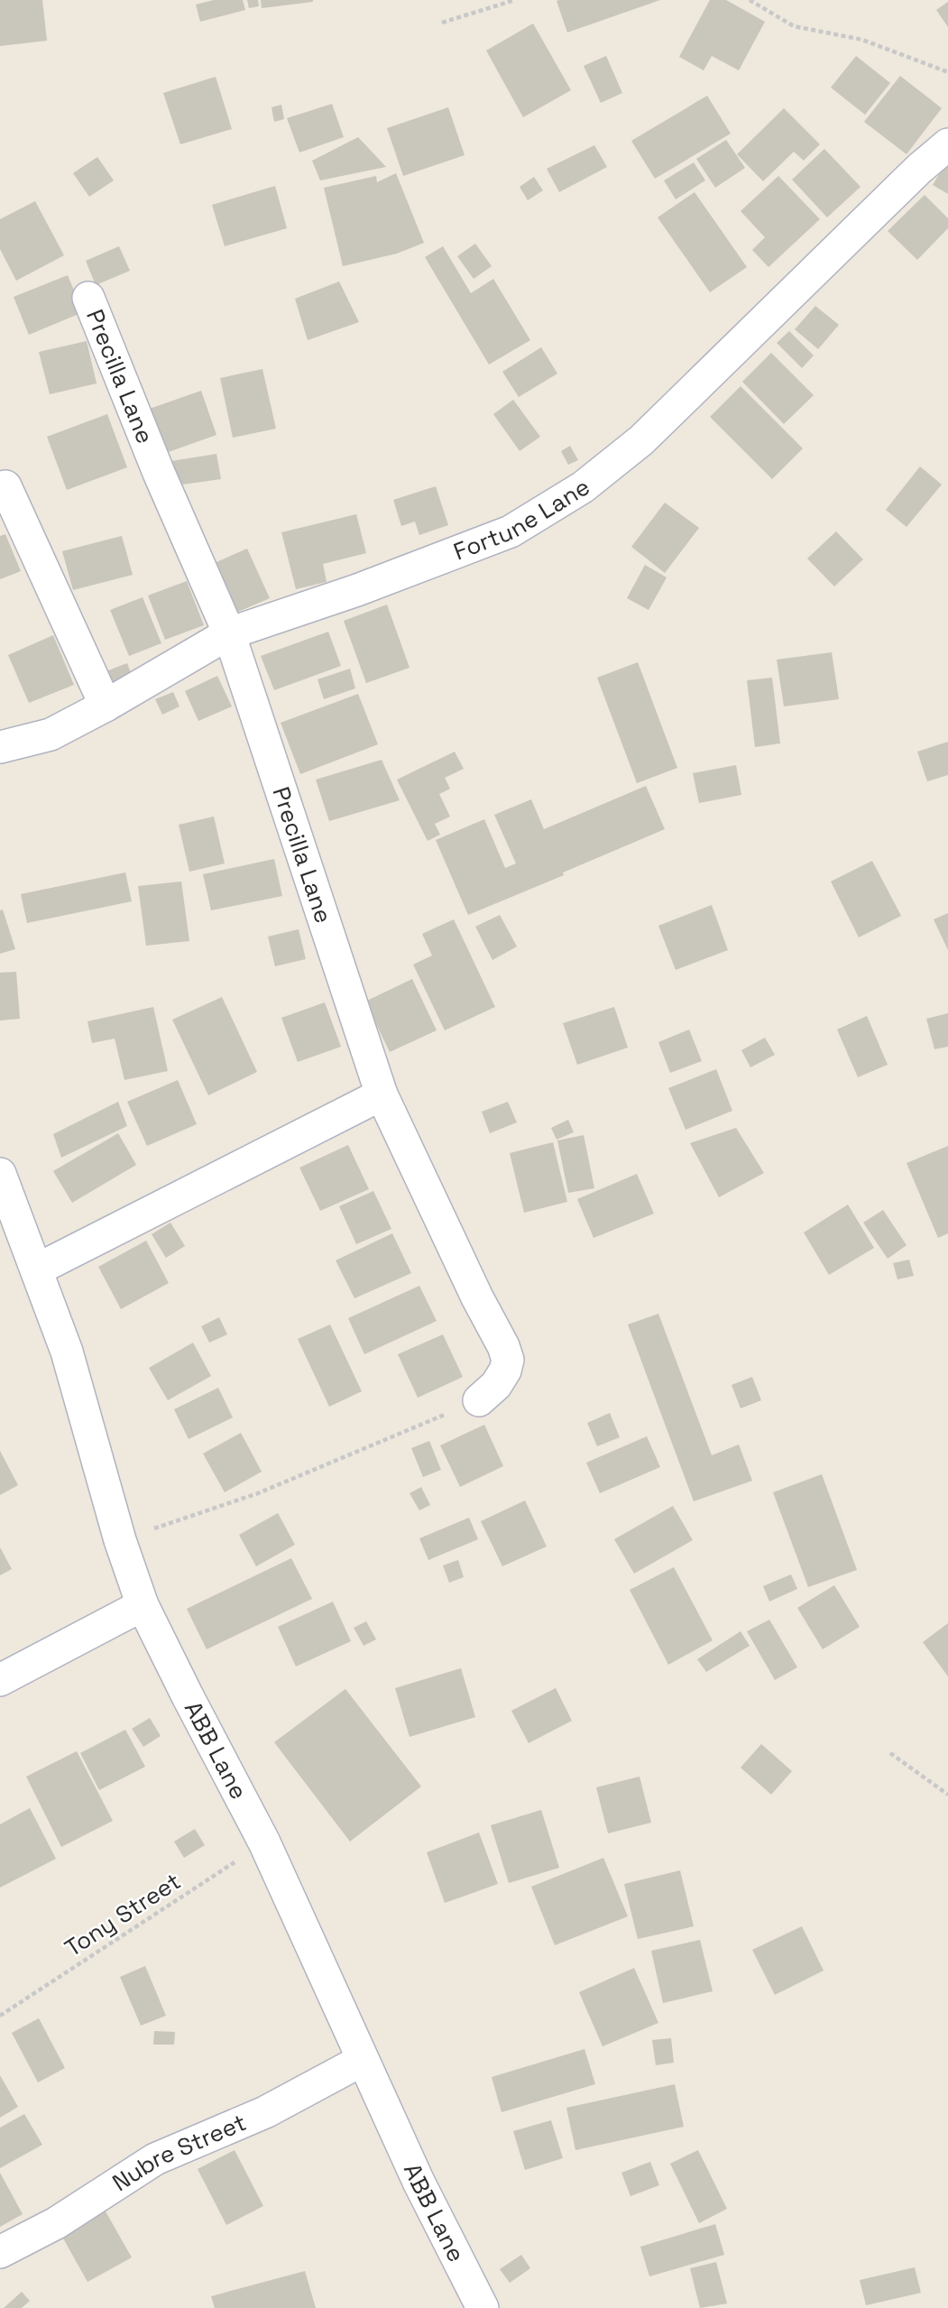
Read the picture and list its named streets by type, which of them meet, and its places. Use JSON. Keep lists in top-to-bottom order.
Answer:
{
  "streets": {
    "street": [
      "Precilla Lane",
      "Fortune Lane",
      "ABB Lane",
      "Nubre Street"
    ],
    "path": ["Tony Street"]
  },
  "crossings": [
    ["Precilla Lane", "Fortune Lane"],
    ["ABB Lane", "Tony Street"],
    ["ABB Lane", "Nubre Street"]
  ]
}
